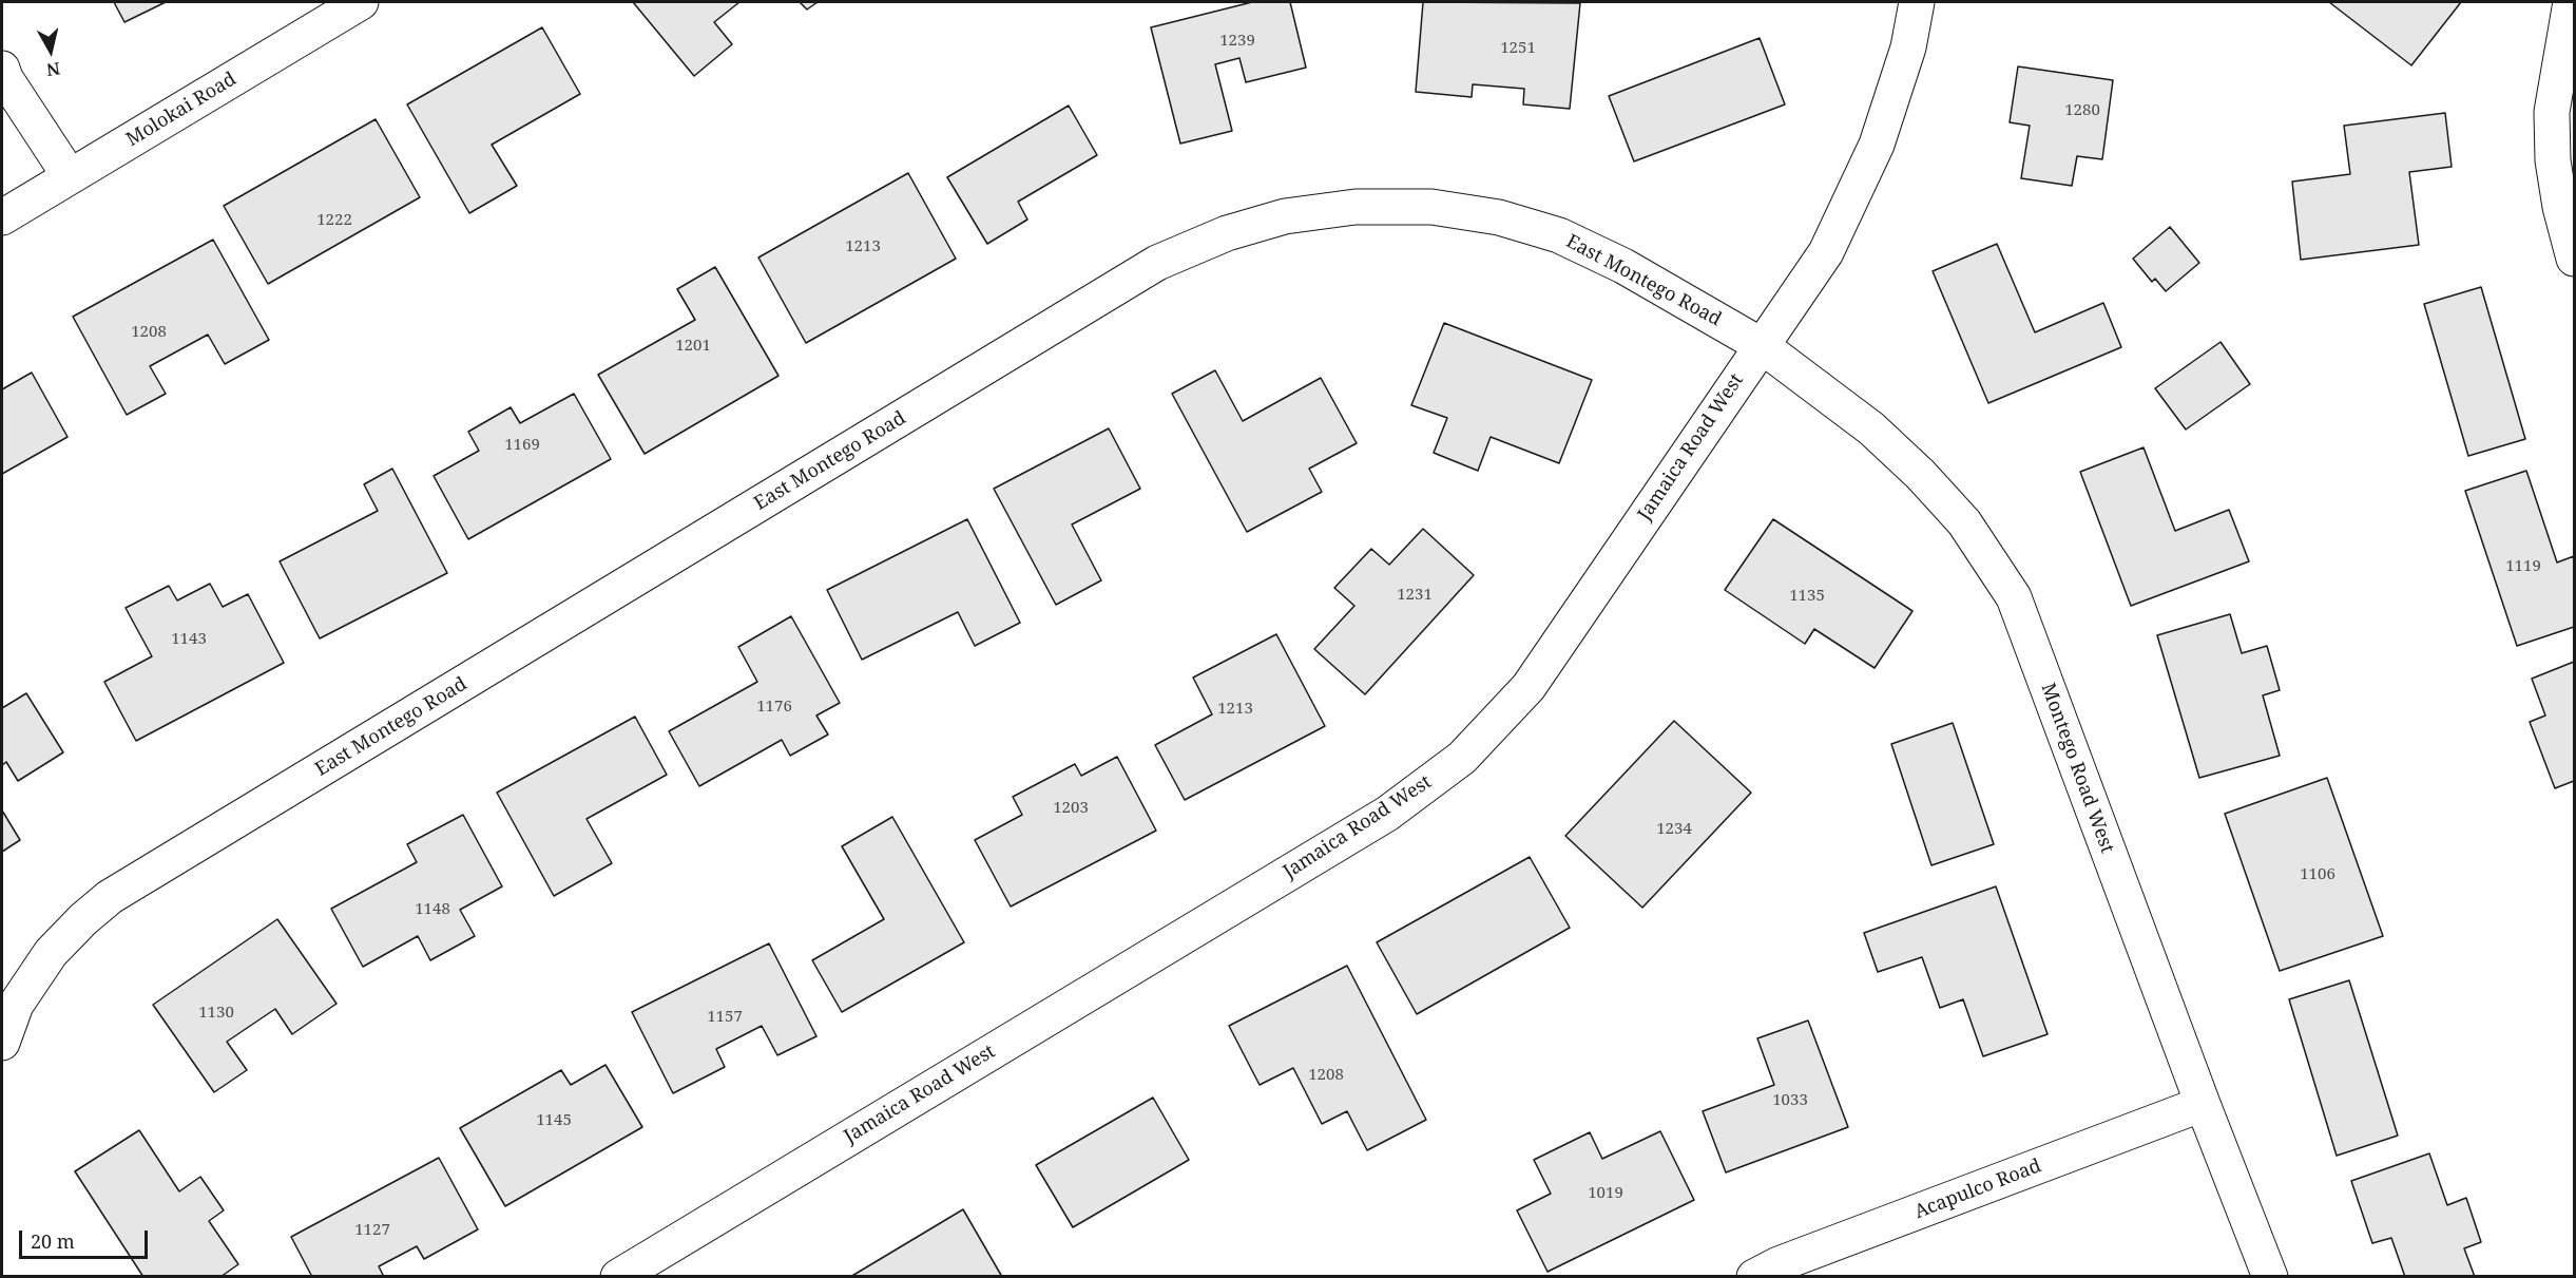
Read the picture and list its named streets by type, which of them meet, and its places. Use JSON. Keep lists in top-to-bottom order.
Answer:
{
  "streets": {
    "street": [
      "Molokai Road",
      "East Montego Road",
      "Jamaica Road West",
      "Montego Road West",
      "Acapulco Road"
    ]
  },
  "crossings": [
    ["East Montego Road", "Jamaica Road West"],
    ["East Montego Road", "Montego Road West"],
    ["Jamaica Road West", "Montego Road West"],
    ["Montego Road West", "Acapulco Road"]
  ],
  "house_numbers": [
    "1239",
    "1251",
    "1280",
    "1222",
    "1213",
    "1208",
    "1201",
    "1169",
    "1119",
    "1231",
    "1135",
    "1143",
    "1176",
    "1213",
    "1203",
    "1234",
    "1106",
    "1148",
    "1130",
    "1157",
    "1208",
    "1033",
    "1145",
    "1019",
    "1127"
  ],
  "scale_bar": "20 m",
  "north": "bottom"
}
